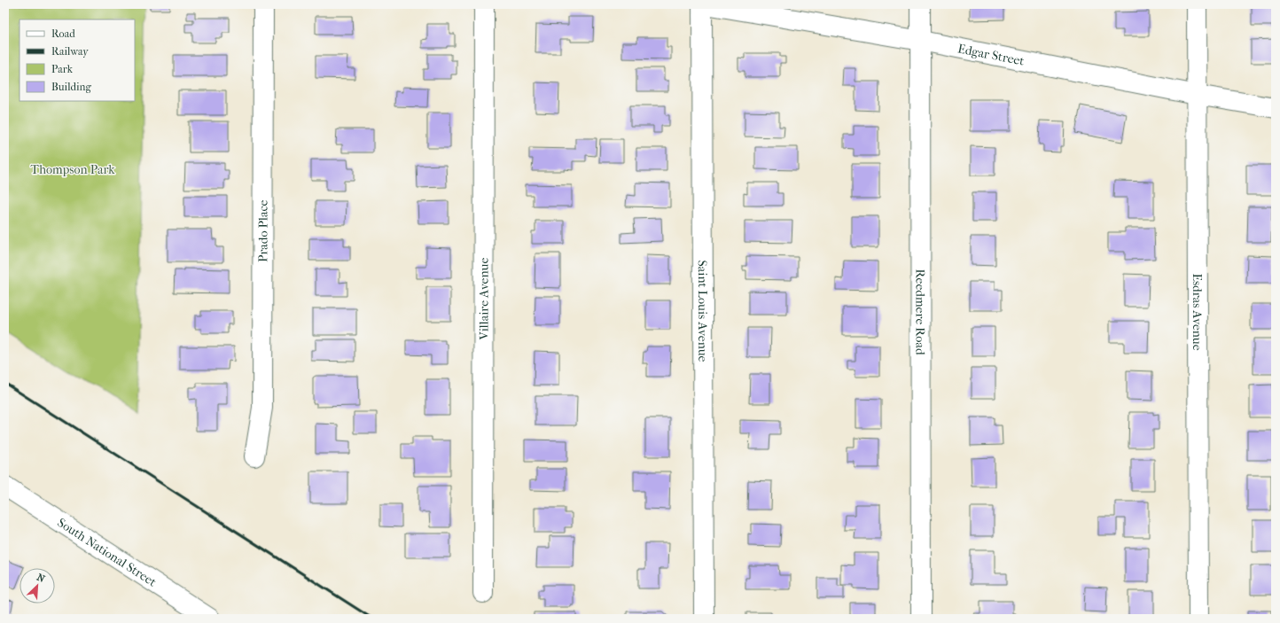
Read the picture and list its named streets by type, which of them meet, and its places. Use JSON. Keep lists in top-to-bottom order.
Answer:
{
  "streets": {
    "street": [
      "Edgar Street",
      "Prado Place",
      "Villaire Avenue",
      "Saint Louis Avenue",
      "Esdras Avenue",
      "Reedmere Road",
      "South National Street"
    ]
  },
  "crossings": [
    ["Edgar Street", "Esdras Avenue"],
    ["Edgar Street", "Reedmere Road"]
  ],
  "parks": ["Thompson Park"],
  "legend": [
    "Road",
    "Railway",
    "Park",
    "Building"
  ],
  "north": "top right"
}
